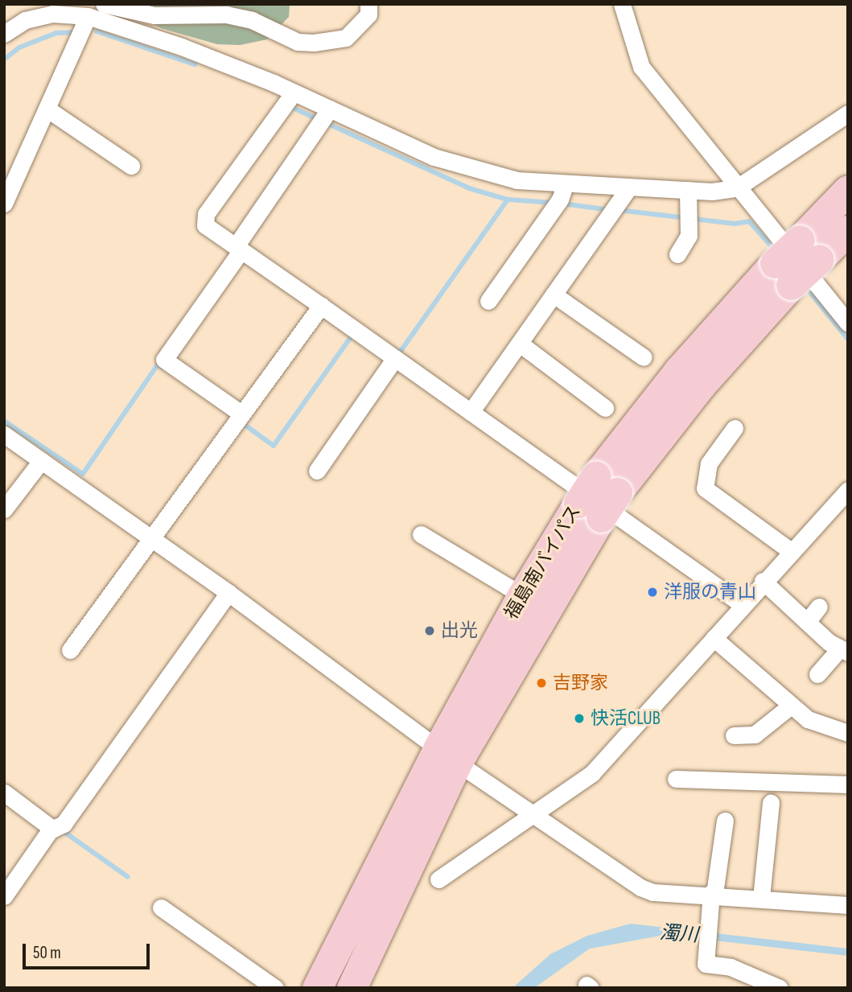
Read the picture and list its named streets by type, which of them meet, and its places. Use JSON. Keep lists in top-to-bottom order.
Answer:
{
  "streets": {
    "highway": ["福島南バイパス"]
  },
  "water": ["濁川"],
  "places": [
    "洋服の青山",
    "出光",
    "吉野家",
    "快活CLUB"
  ],
  "scale_bar": "50 m"
}
